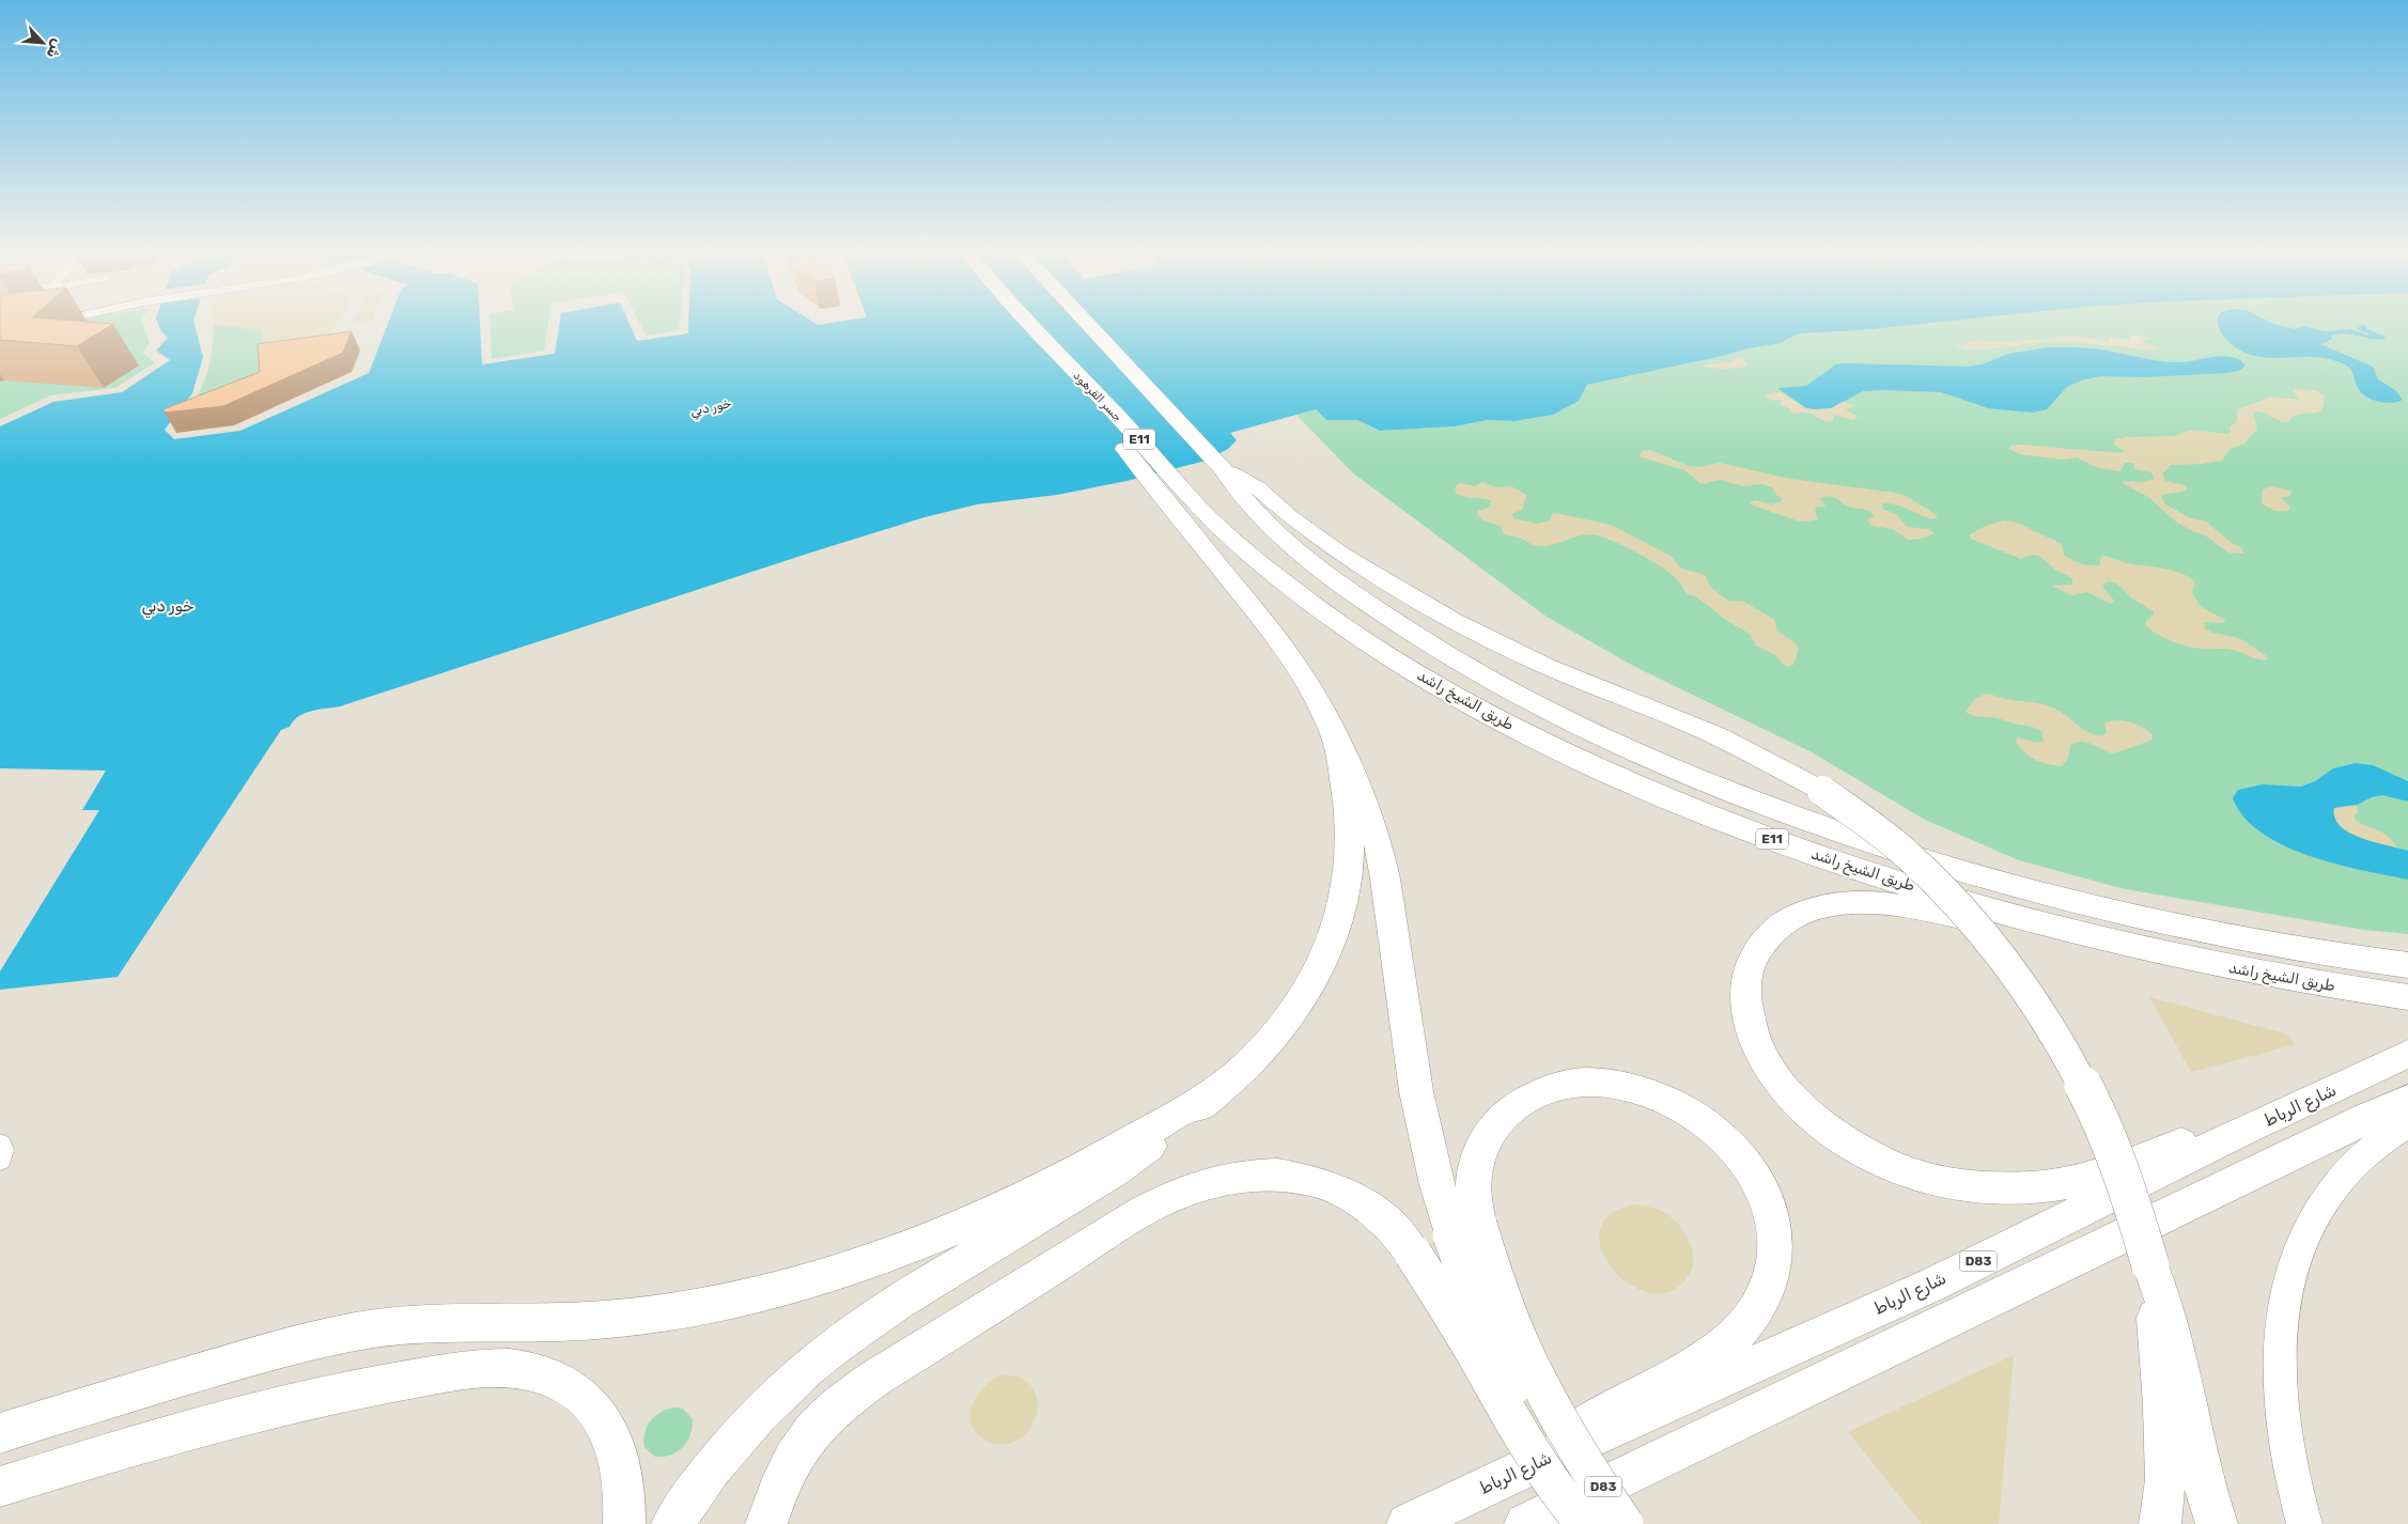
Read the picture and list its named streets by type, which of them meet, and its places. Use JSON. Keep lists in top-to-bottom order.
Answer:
{
  "streets": {
    "highway": [
      "جسر القرهود",
      "E11",
      "طريق الشيخ راشد",
      "شارع الرباط",
      "D83"
    ]
  },
  "crossings": [
    ["جسر القرهود", "طريق الشيخ راشد"]
  ],
  "water": ["خور دبي"],
  "north": "bottom right"
}
